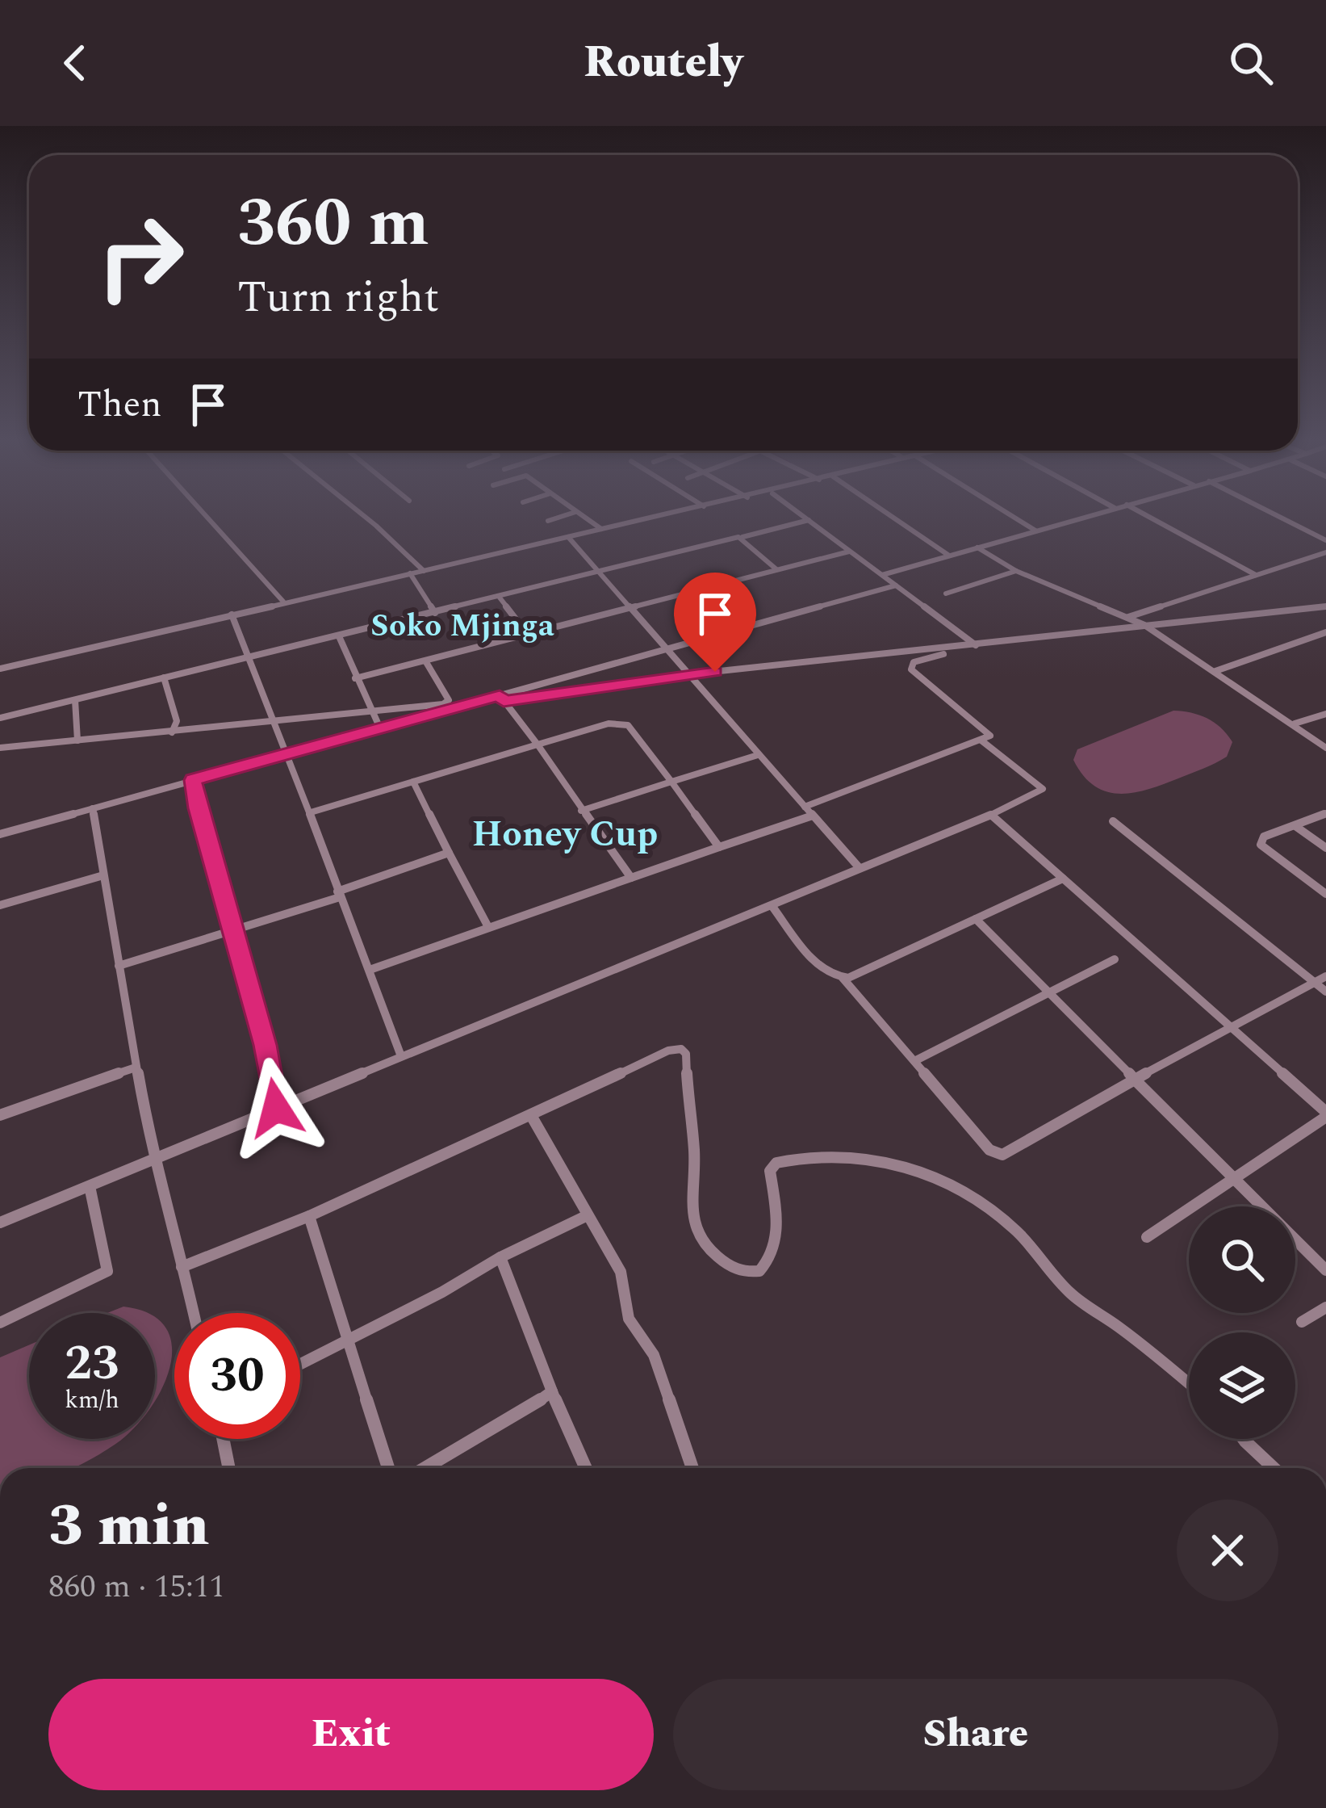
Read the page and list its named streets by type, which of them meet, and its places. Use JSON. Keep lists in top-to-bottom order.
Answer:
{
  "districts": ["Soko Mjinga", "Honey Cup"],
  "page": {
    "header": "Routely",
    "turn": ["360 m", "Turn right"],
    "then": "Then",
    "speed": "23 km/h",
    "limit": "30",
    "heading": ["3 min", "860 m · 15:11"],
    "buttons": ["Exit", "Share"]
  }
}
